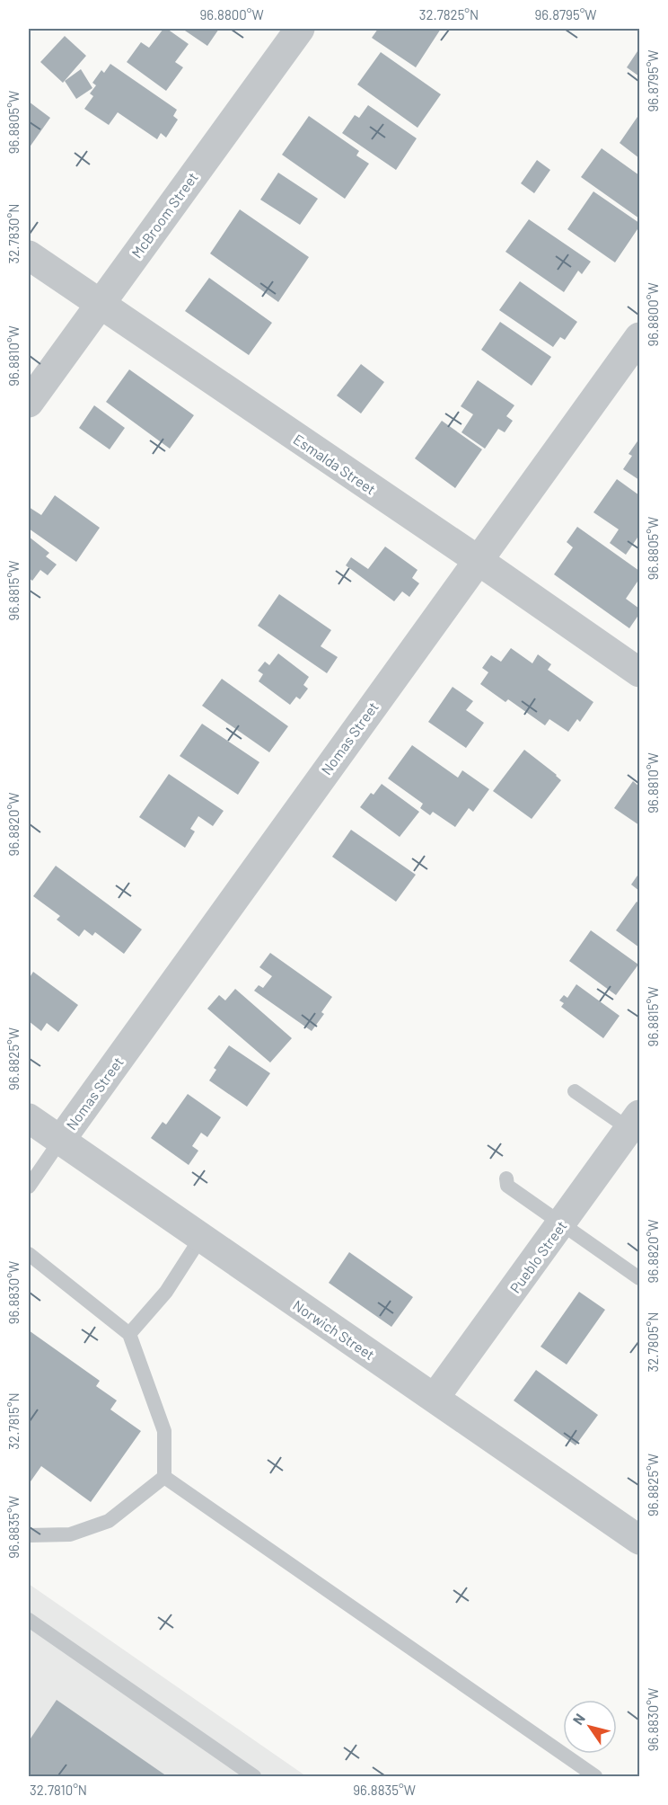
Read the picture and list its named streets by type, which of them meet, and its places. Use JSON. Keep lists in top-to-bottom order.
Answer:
{
  "streets": {
    "street": [
      "McBroom Street",
      "Esmalda Street",
      "Nomas Street",
      "Pueblo Street",
      "Norwich Street"
    ]
  },
  "crossings": [
    ["McBroom Street", "Esmalda Street"],
    ["Esmalda Street", "Nomas Street"],
    ["Nomas Street", "Norwich Street"],
    ["Pueblo Street", "Norwich Street"]
  ],
  "north": "top left",
  "coordinates": [
    "96.8800°W",
    "32.7825°N",
    "96.8795°W",
    "96.8805°W",
    "32.7830°N",
    "96.8810°W",
    "96.8815°W",
    "96.8820°W",
    "96.8825°W",
    "96.8830°W",
    "32.7805°N",
    "32.7815°N",
    "96.8835°W",
    "32.7810°N"
  ]
}
